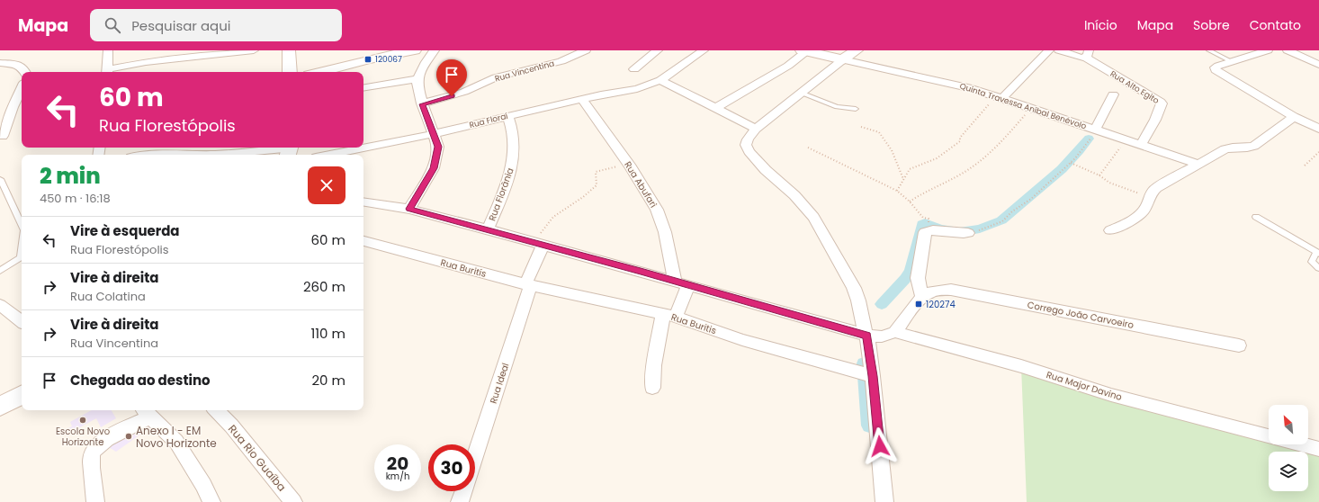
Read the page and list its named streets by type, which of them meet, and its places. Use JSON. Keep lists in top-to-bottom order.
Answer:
{
  "streets": {
    "street": [
      "Rua Vincentina",
      "Rua Alto Egito",
      "Quinta Travessa Aníbal Benévolo",
      "Rua Floraí",
      "Rua Abufari",
      "Rua Florânia",
      "Rua Buritís",
      "Corrego João Carvoeiro",
      "Rua Buritis",
      "Rua Ideal",
      "Rua Major Davino",
      "Rua Rio Guaíba"
    ]
  },
  "crossings": [
    ["Rua Alto Egito", "Quinta Travessa Aníbal Benévolo"],
    ["Rua Floraí", "Rua Abufari"],
    ["Rua Floraí", "Rua Florânia"],
    ["Rua Buritís", "Rua Buritis"],
    ["Rua Buritís", "Rua Ideal"],
    ["Rua Buritis", "Rua Ideal"]
  ],
  "places": {
    "transit": ["120067", "120274"],
    "other": ["Escola Novo Horizonte", "Anexo I - EM Novo Horizonte"]
  },
  "north": "top left",
  "page": {
    "header": "Mapa",
    "search": "Pesquisar aqui",
    "nav": [
      "Início",
      "Mapa",
      "Sobre",
      "Contato"
    ],
    "turn": ["60 m", "Rua Florestópolis"],
    "heading": ["2 min", "450 m · 16:18"],
    "list": [
      {
        "name": "Vire à esquerda",
        "note": "Rua Florestópolis",
        "value": "60 m"
      },
      {
        "name": "Vire à direita",
        "note": "Rua Colatina",
        "value": "260 m"
      },
      {
        "name": "Vire à direita",
        "note": "Rua Vincentina",
        "value": "110 m"
      },
      {
        "name": "Chegada ao destino",
        "value": "20 m"
      }
    ],
    "speed": "20 km/h",
    "limit": "30"
  }
}
